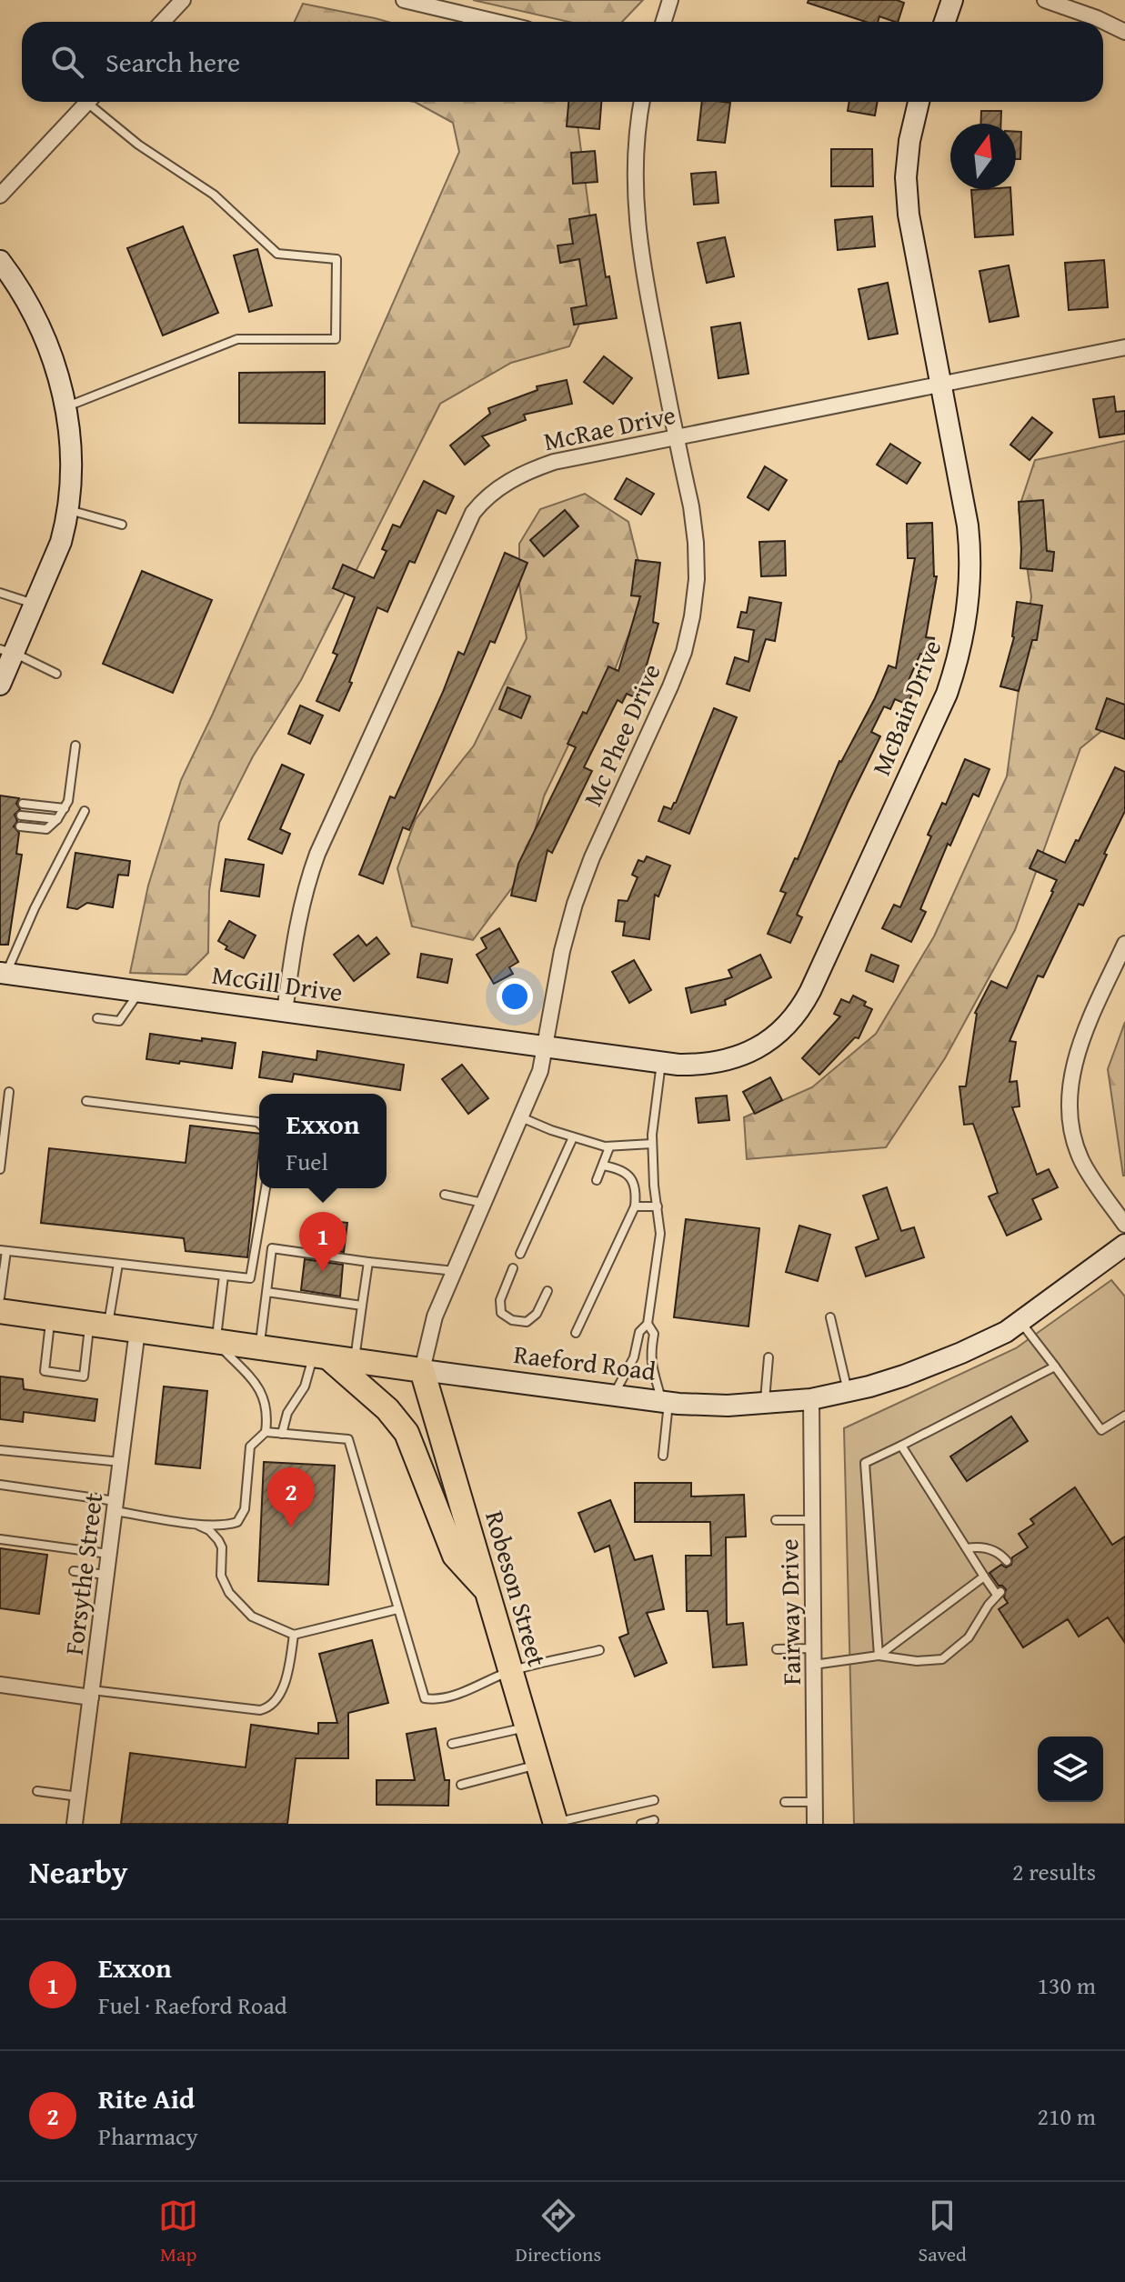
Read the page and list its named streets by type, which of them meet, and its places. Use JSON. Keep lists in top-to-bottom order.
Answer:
{
  "streets": {
    "main road": ["Raeford Road", "Robeson Street"],
    "street": [
      "McRae Drive",
      "McBain Drive",
      "Mc Phee Drive",
      "McGill Drive",
      "Forsythe Street",
      "Fairway Drive"
    ]
  },
  "crossings": [
    ["McRae Drive", "McBain Drive"],
    ["McRae Drive", "Mc Phee Drive"],
    ["McRae Drive", "McGill Drive"],
    ["McBain Drive", "Mc Phee Drive"],
    ["McBain Drive", "McGill Drive"],
    ["Mc Phee Drive", "McGill Drive"],
    ["Mc Phee Drive", "Raeford Road"],
    ["Mc Phee Drive", "Robeson Street"],
    ["Raeford Road", "Forsythe Street"],
    ["Raeford Road", "Robeson Street"],
    ["Raeford Road", "Fairway Drive"]
  ],
  "north": "top",
  "page": {
    "search": "Search here",
    "popup": ["Exxon", "Fuel"],
    "pins": ["1", "2"],
    "heading": ["Nearby", "2 results"],
    "list": [
      {
        "mark": "1",
        "name": "Exxon",
        "note": "Fuel · Raeford Road",
        "value": "130 m"
      },
      {
        "mark": "2",
        "name": "Rite Aid",
        "note": "Pharmacy",
        "value": "210 m"
      }
    ],
    "nav": ["Map", "Directions", "Saved"]
  }
}
